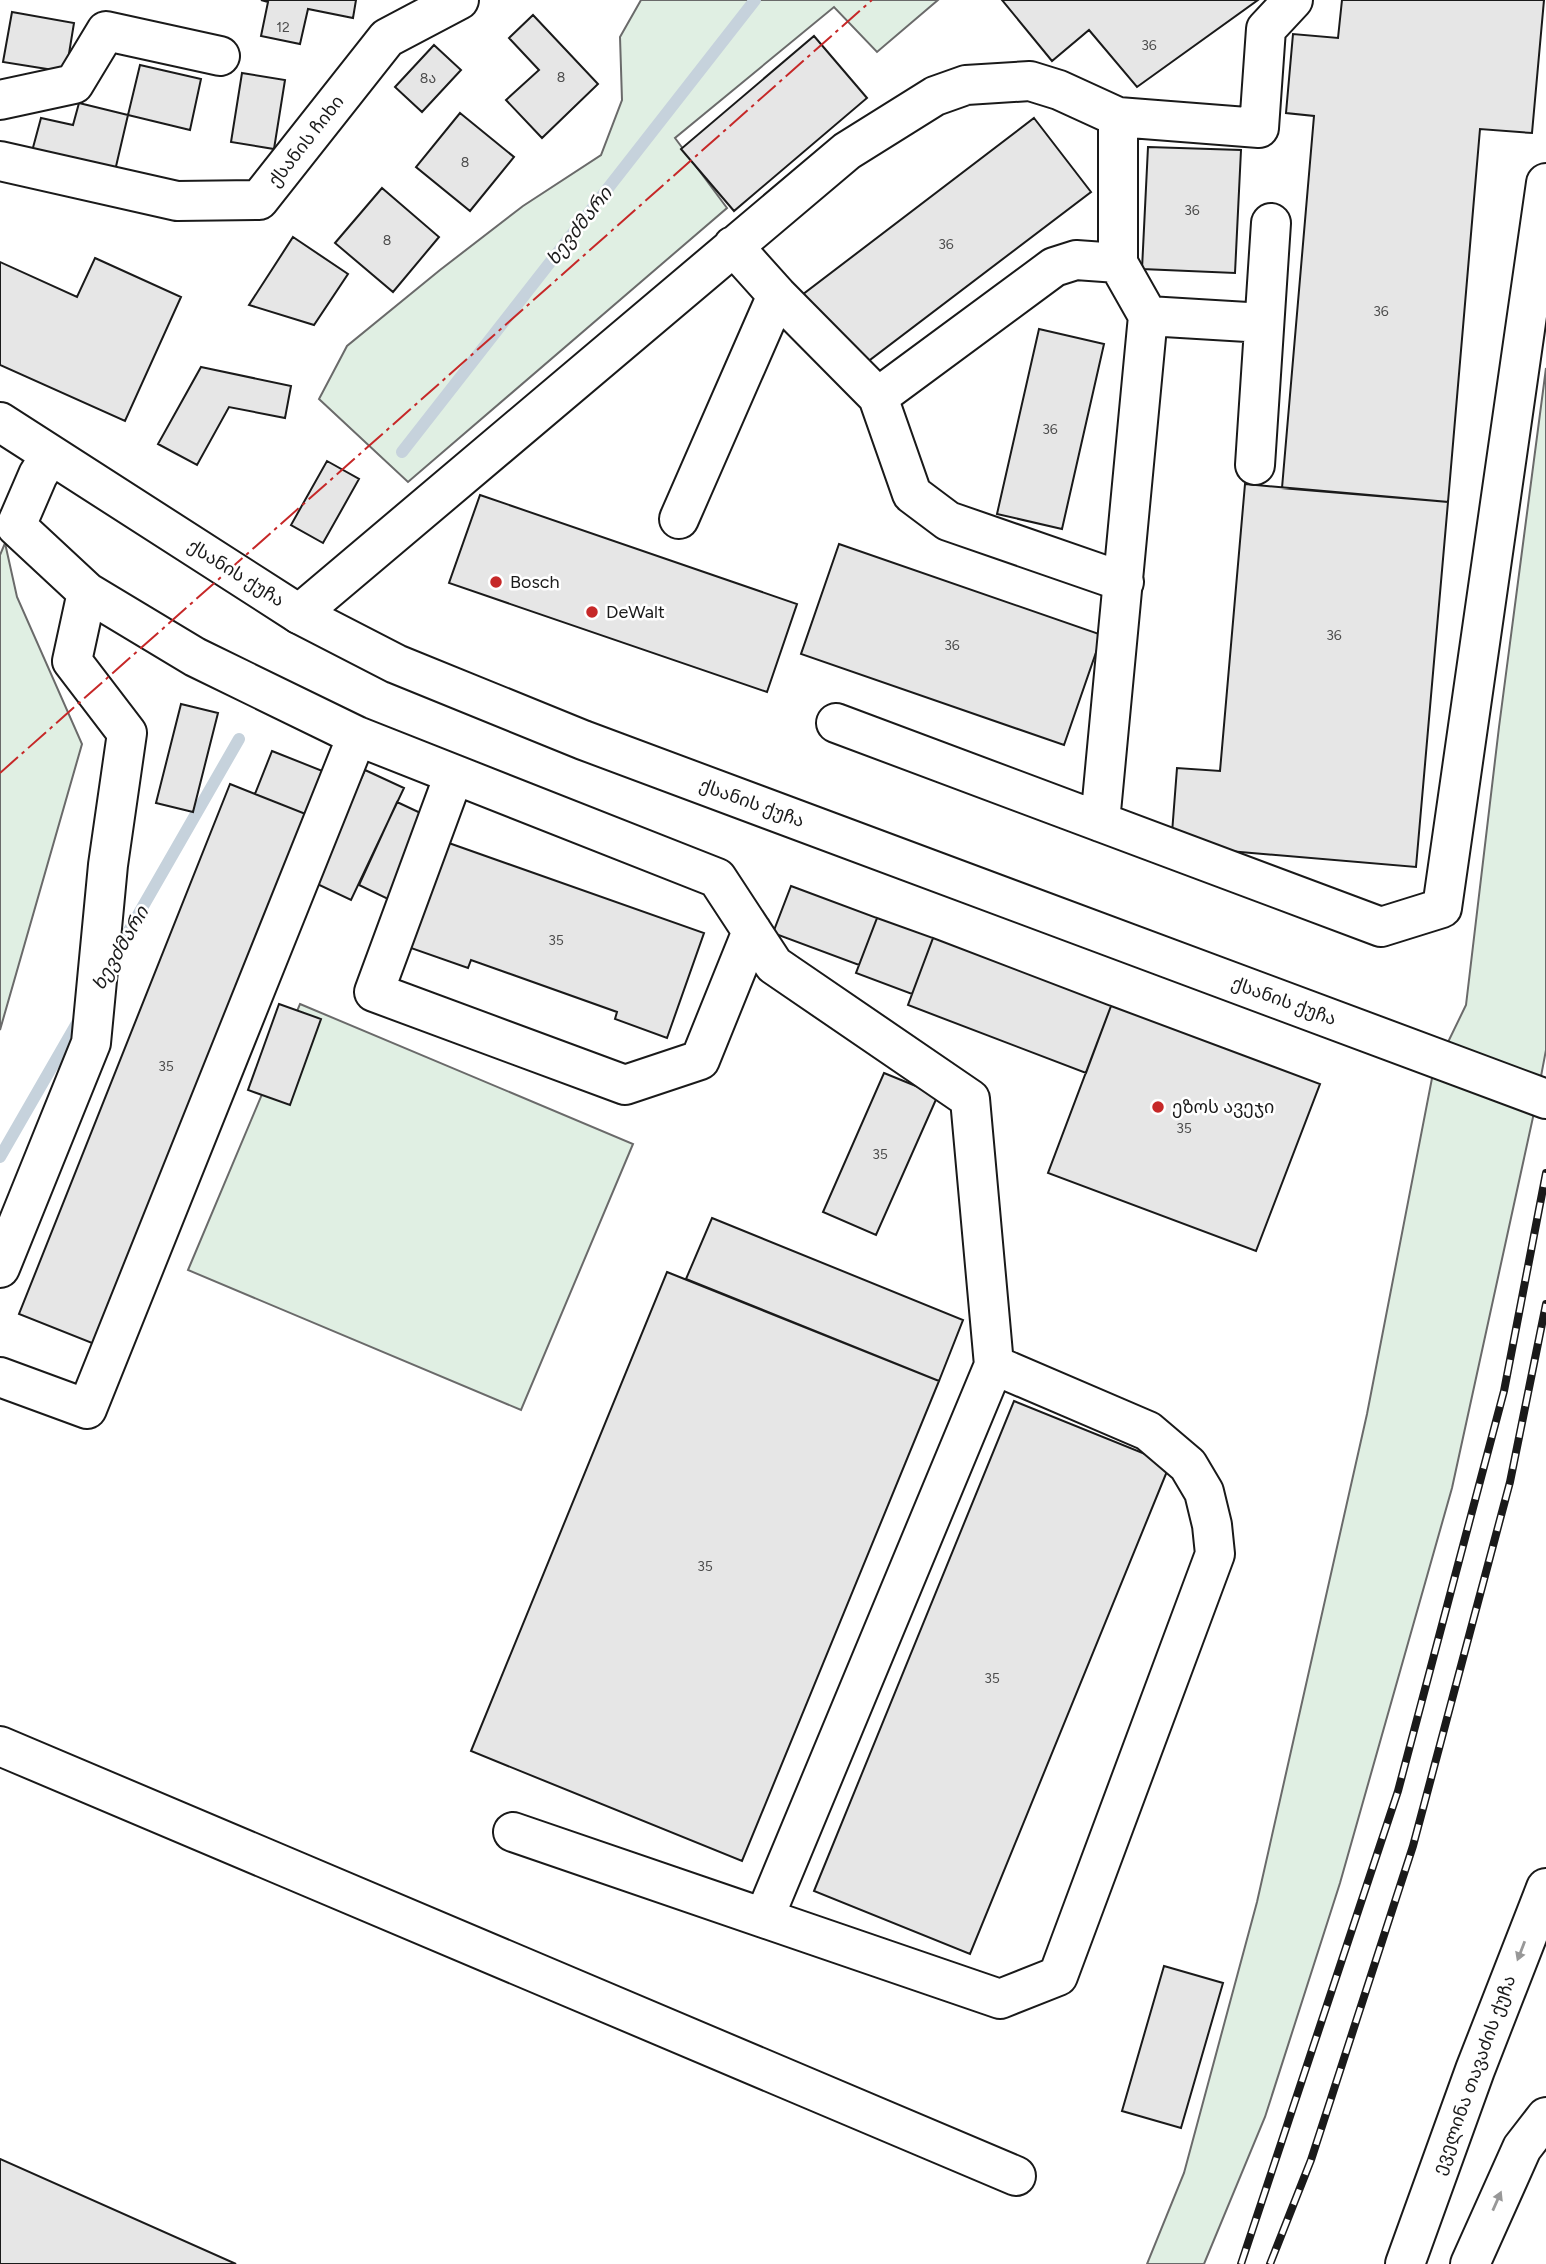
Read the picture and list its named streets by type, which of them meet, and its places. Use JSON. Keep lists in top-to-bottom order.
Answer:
{
  "streets": {
    "main road": ["ქსანის ჩიხი", "ქსანის ქუჩა", "ეველინა თავაძის ქუჩა"]
  },
  "water": ["ხევძმარი"],
  "places": ["Bosch", "DeWalt", "ეზოს ავეჯი"],
  "house_numbers": [
    "12",
    "36",
    "8",
    "8ა",
    "8",
    "36",
    "8",
    "36",
    "36",
    "36",
    "36",
    "36",
    "35",
    "35",
    "35",
    "35",
    "35",
    "35"
  ]
}
